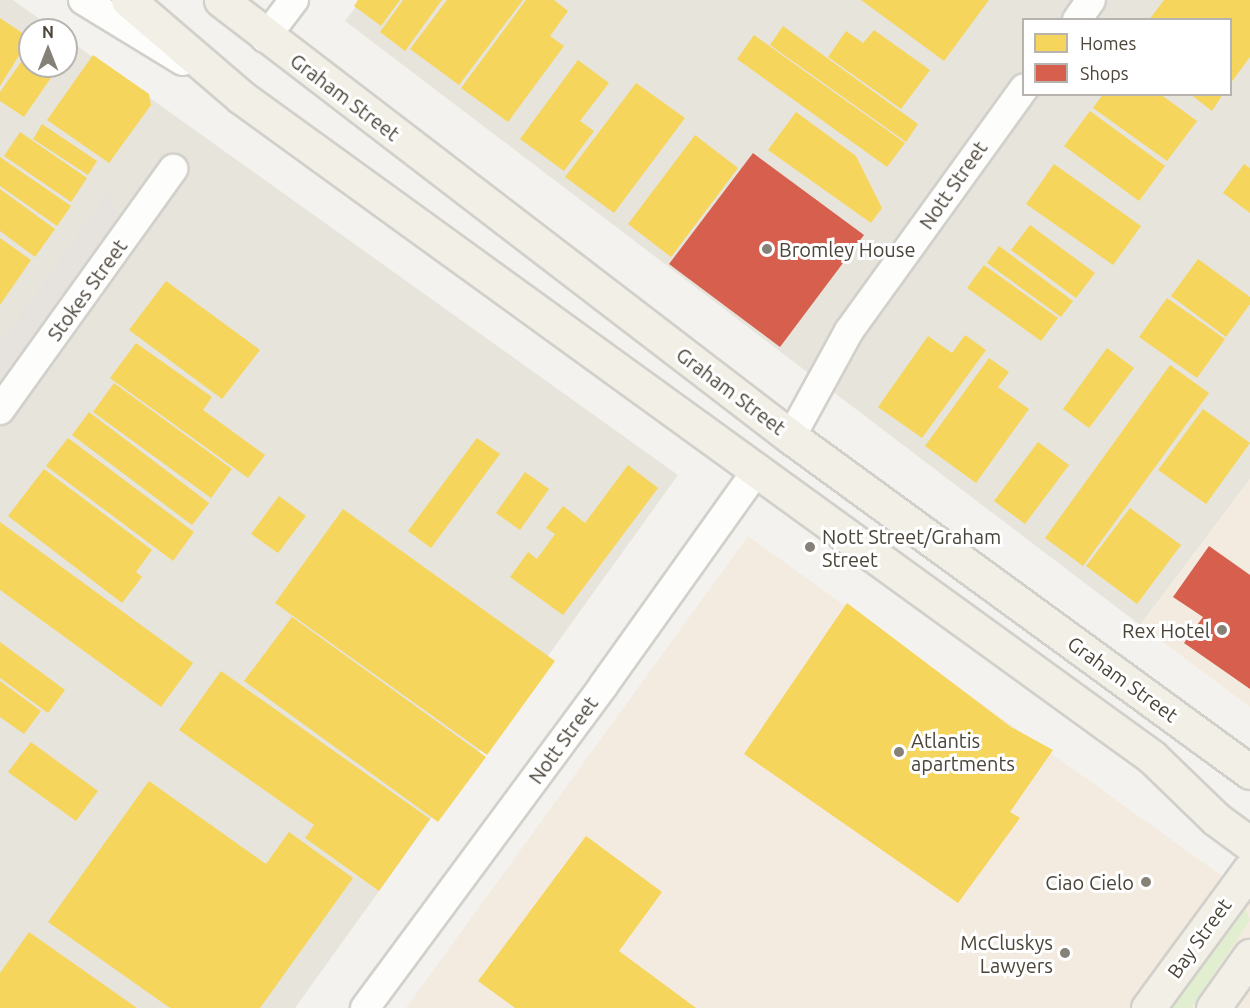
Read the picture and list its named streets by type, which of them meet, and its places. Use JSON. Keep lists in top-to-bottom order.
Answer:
{
  "streets": {
    "main road": ["Graham Street", "Bay Street"],
    "street": ["Nott Street", "Stokes Street"]
  },
  "crossings": [
    ["Graham Street", "Nott Street"]
  ],
  "places": [
    "Bromley House",
    "Nott Street/Graham Street",
    "Rex Hotel",
    "Atlantis apartments",
    "Ciao Cielo",
    "McCluskys Lawyers"
  ],
  "legend": ["Homes", "Shops"],
  "north": "top"
}
